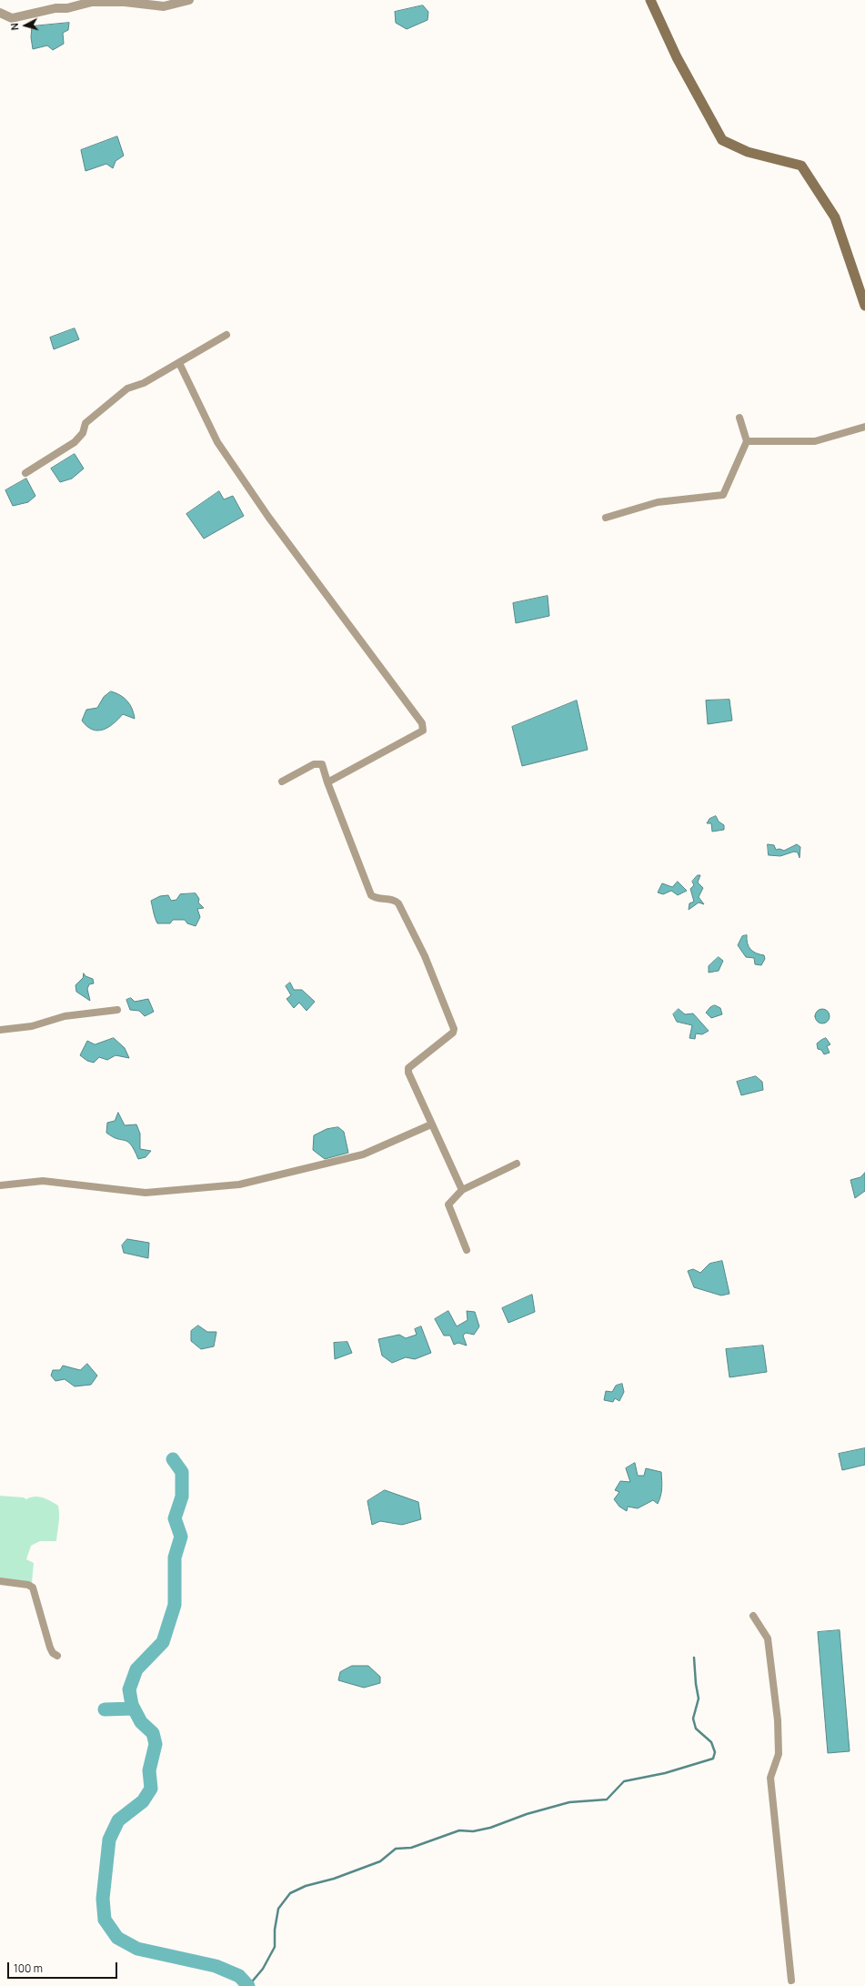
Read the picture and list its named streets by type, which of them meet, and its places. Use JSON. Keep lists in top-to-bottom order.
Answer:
{
  "scale_bar": "100 m",
  "north": "left"
}
